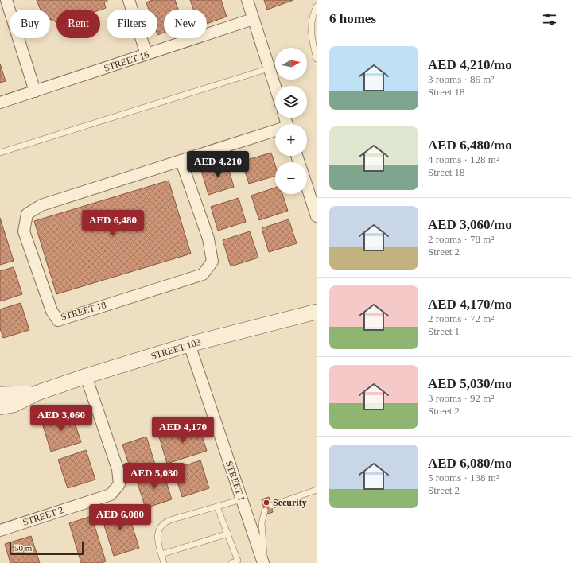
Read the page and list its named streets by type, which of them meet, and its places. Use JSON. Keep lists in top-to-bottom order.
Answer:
{
  "streets": {
    "street": [
      "STREET 16",
      "STREET 18",
      "STREET 103",
      "STREET 1",
      "STREET 2"
    ]
  },
  "crossings": [
    ["STREET 103", "STREET 1"],
    ["STREET 103", "STREET 2"]
  ],
  "places": ["Security"],
  "scale_bar": "50 m",
  "north": "right",
  "page": {
    "heading": "6 homes",
    "chip": [
      "Buy",
      "Rent",
      "Filters",
      "New"
    ],
    "list": [
      {
        "name": "AED 4,210/mo",
        "note": "3 rooms · 86 m² · Street 18"
      },
      {
        "name": "AED 6,480/mo",
        "note": "4 rooms · 128 m² · Street 18"
      },
      {
        "name": "AED 3,060/mo",
        "note": "2 rooms · 78 m² · Street 2"
      },
      {
        "name": "AED 4,170/mo",
        "note": "2 rooms · 72 m² · Street 1"
      },
      {
        "name": "AED 5,030/mo",
        "note": "3 rooms · 92 m² · Street 2"
      },
      {
        "name": "AED 6,080/mo",
        "note": "5 rooms · 138 m² · Street 2"
      }
    ],
    "map_buttons": ["+", "−"],
    "price": [
      "AED 4,210",
      "AED 6,480",
      "AED 3,060",
      "AED 4,170",
      "AED 5,030",
      "AED 6,080"
    ],
    "scale": "50 m"
  }
}
